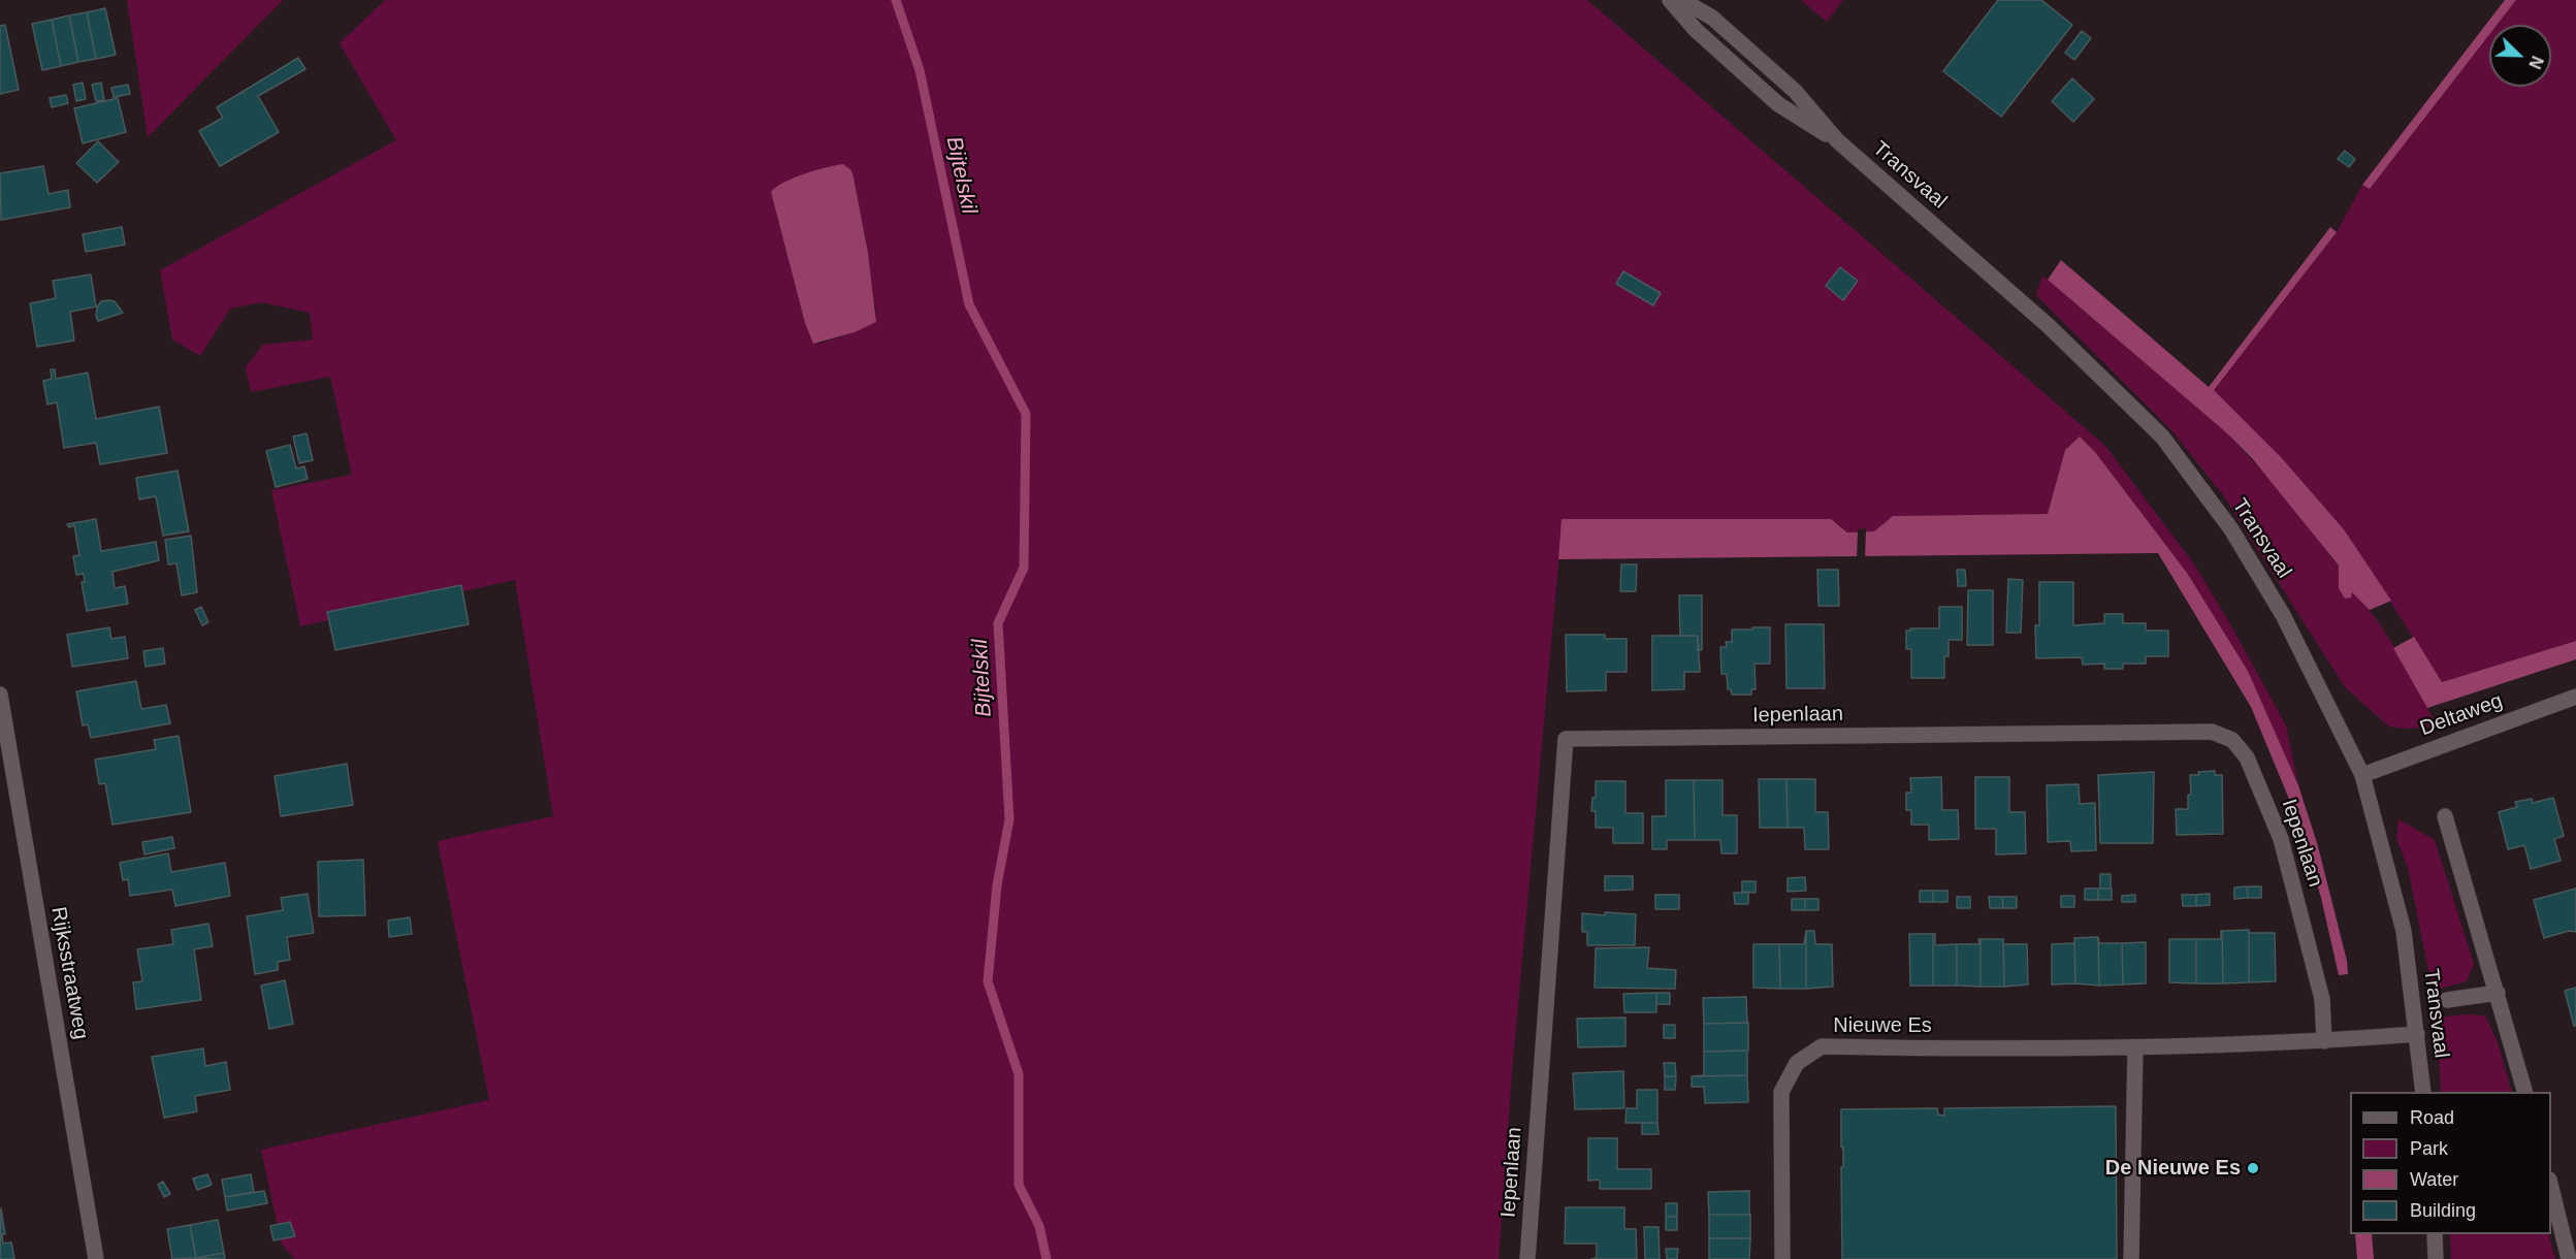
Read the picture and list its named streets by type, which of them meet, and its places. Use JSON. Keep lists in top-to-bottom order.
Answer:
{
  "streets": {
    "street": [
      "Transvaal",
      "Iepenlaan",
      "Deltaweg",
      "Rijksstraatweg",
      "Nieuwe Es"
    ]
  },
  "crossings": [
    ["Transvaal", "Deltaweg"],
    ["Transvaal", "Nieuwe Es"],
    ["Iepenlaan", "Nieuwe Es"]
  ],
  "water": ["Bijtelskil"],
  "places": ["De Nieuwe Es"],
  "legend": [
    "Road",
    "Park",
    "Water",
    "Building"
  ],
  "north": "bottom right"
}
